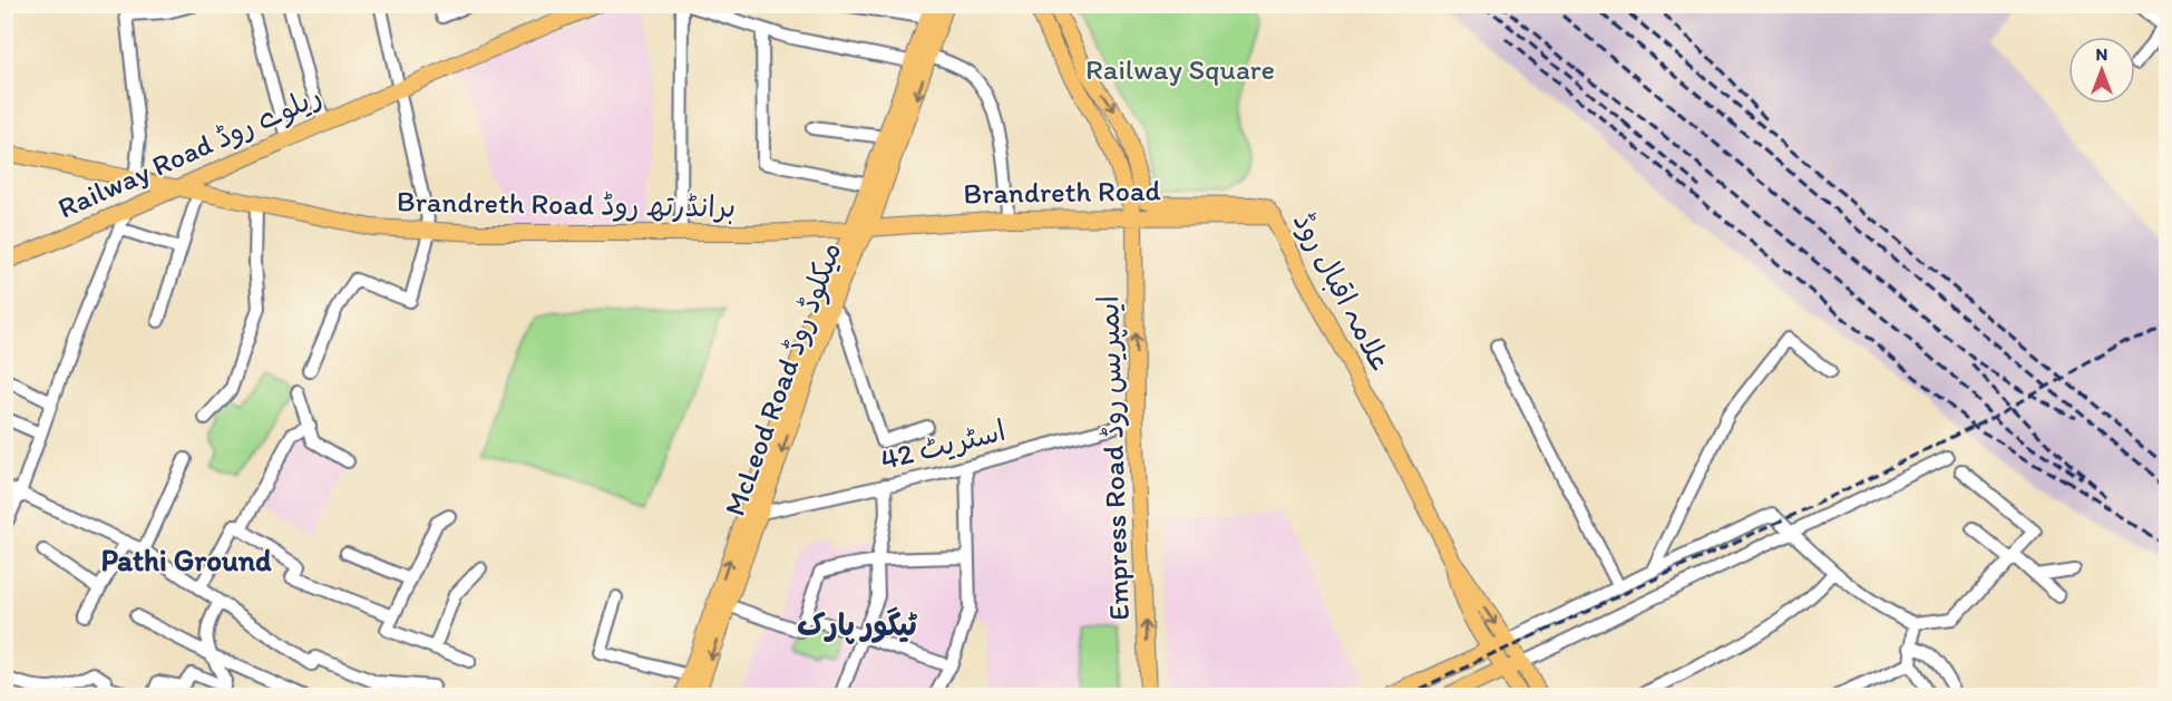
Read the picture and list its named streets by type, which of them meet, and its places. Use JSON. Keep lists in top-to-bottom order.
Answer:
{
  "streets": {
    "main road": [
      "Railway Road ریلوے روڈ",
      "Brandreth Road",
      "Brandreth Road برانڈرتھ روڈ",
      "علامہ اقبال روڈ",
      "McLeod Road میکلوڈ روڈ",
      "Empress Road ایمپریس روڈ"
    ],
    "street": ["اسٹریٹ 42"]
  },
  "crossings": [
    ["Railway Road ریلوے روڈ", "Brandreth Road برانڈرتھ روڈ"],
    ["Brandreth Road", "Brandreth Road برانڈرتھ روڈ"],
    ["Brandreth Road", "علامہ اقبال روڈ"],
    ["Brandreth Road", "McLeod Road میکلوڈ روڈ"],
    ["Brandreth Road", "Empress Road ایمپریس روڈ"],
    ["Brandreth Road برانڈرتھ روڈ", "McLeod Road میکلوڈ روڈ"],
    ["McLeod Road میکلوڈ روڈ", "اسٹریٹ 42"],
    ["اسٹریٹ 42", "Empress Road ایمپریس روڈ"]
  ],
  "one_way": ["Empress Road ایمپریس روڈ"],
  "districts": ["Pathi Ground", "ٹیگور پارک"],
  "parks": ["Railway Square"],
  "north": "top"
}
